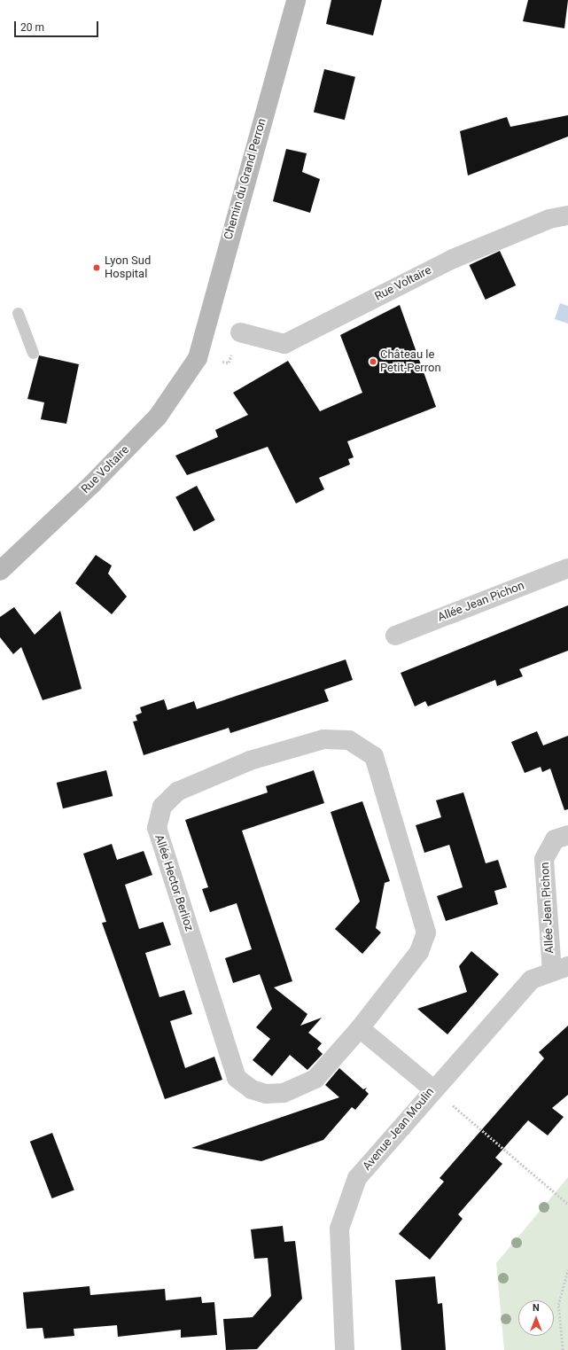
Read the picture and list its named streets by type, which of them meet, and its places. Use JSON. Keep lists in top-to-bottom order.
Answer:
{
  "streets": {
    "street": [
      "Chemin du Grand Perron",
      "Rue Voltaire",
      "Allée Jean Pichon",
      "Allée Hector Berlioz",
      "Avenue Jean Moulin"
    ]
  },
  "crossings": [
    ["Chemin du Grand Perron", "Rue Voltaire"],
    ["Allée Jean Pichon", "Avenue Jean Moulin"]
  ],
  "places": ["Lyon Sud Hospital", "Château le Petit-Perron"],
  "scale_bar": "20 m",
  "north": "top"
}
